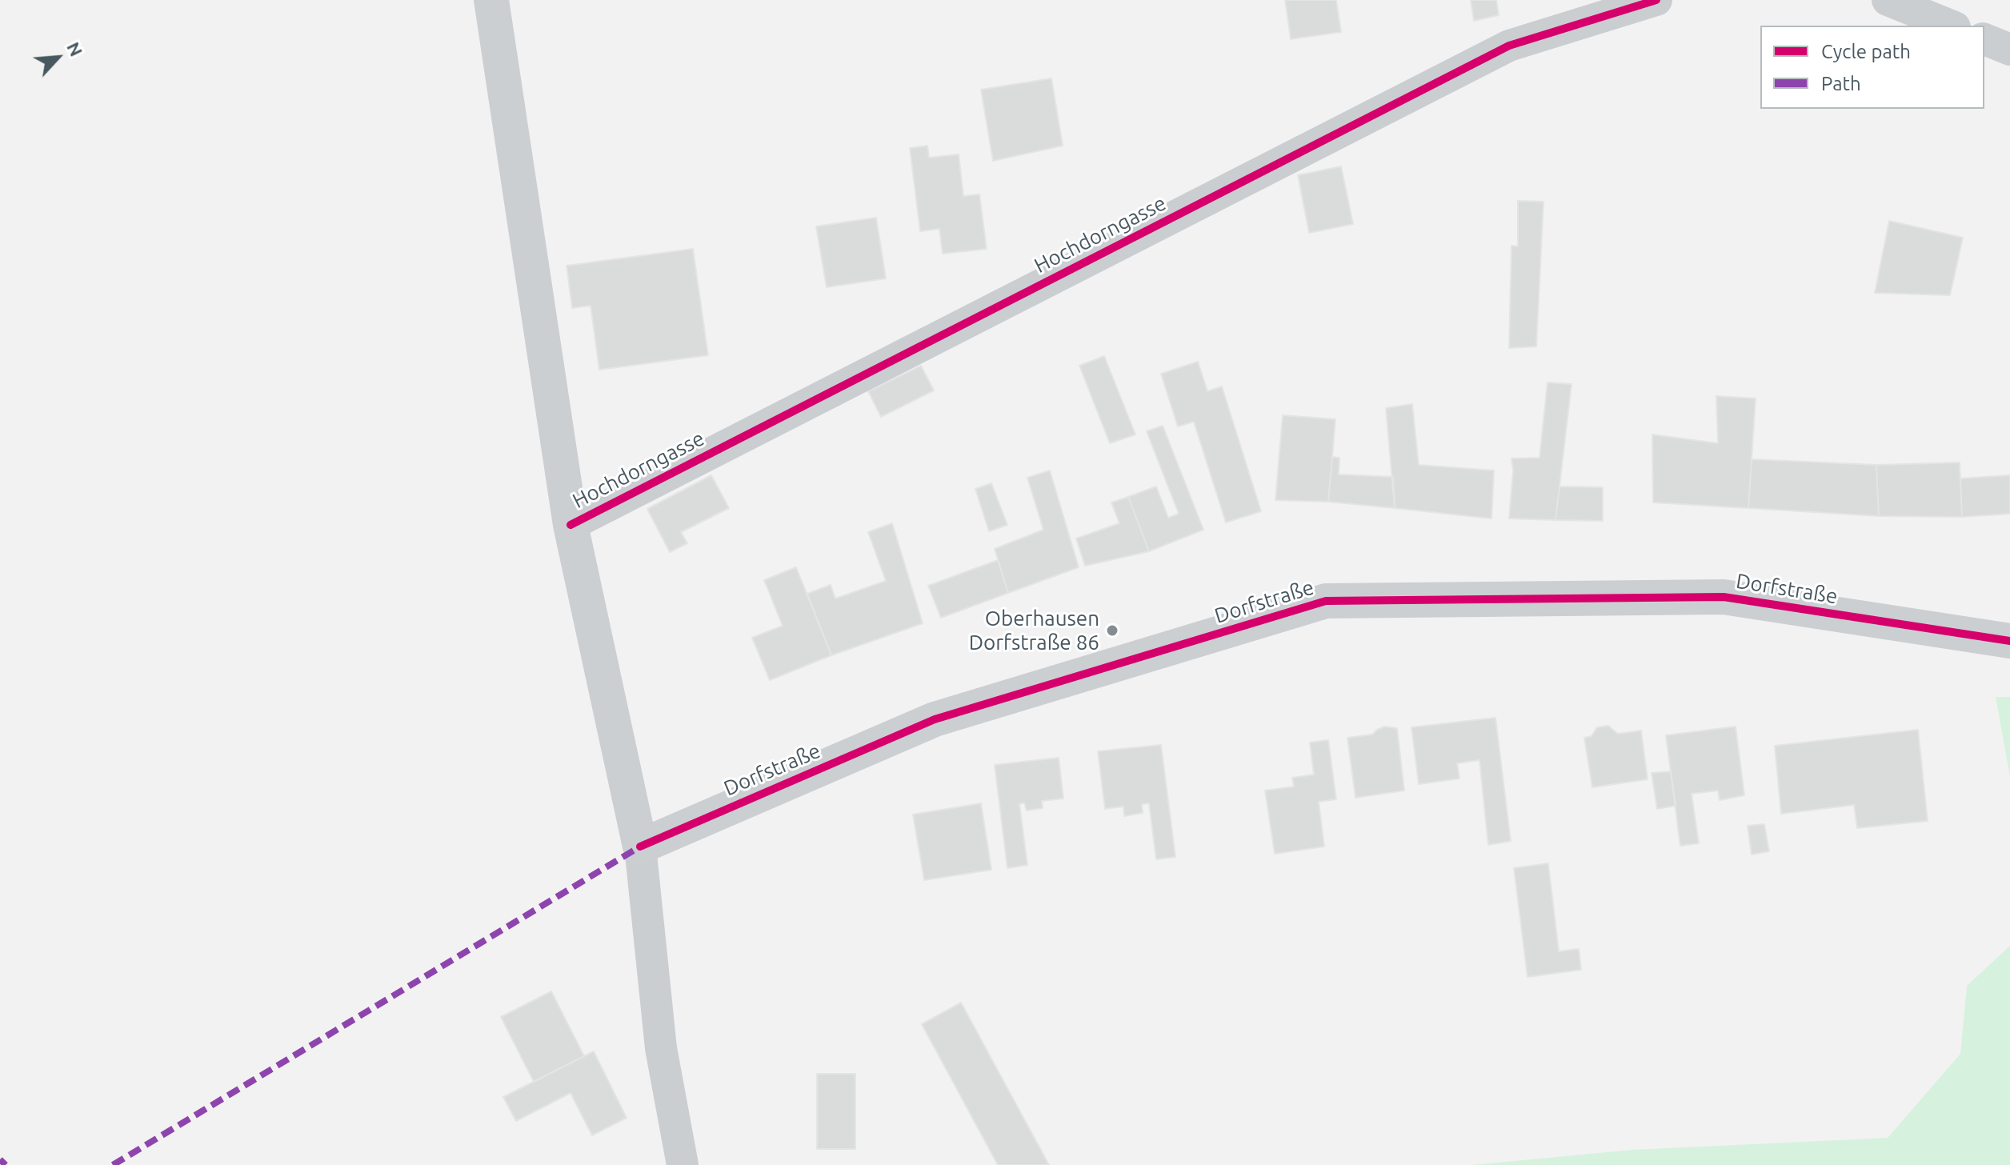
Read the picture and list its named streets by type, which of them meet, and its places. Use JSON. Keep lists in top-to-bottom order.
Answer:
{
  "streets": {
    "street": ["Hochdorngasse", "Dorfstraße"]
  },
  "places": ["Oberhausen Dorfstraße 86"],
  "legend": ["Cycle path", "Path"],
  "north": "top right"
}
